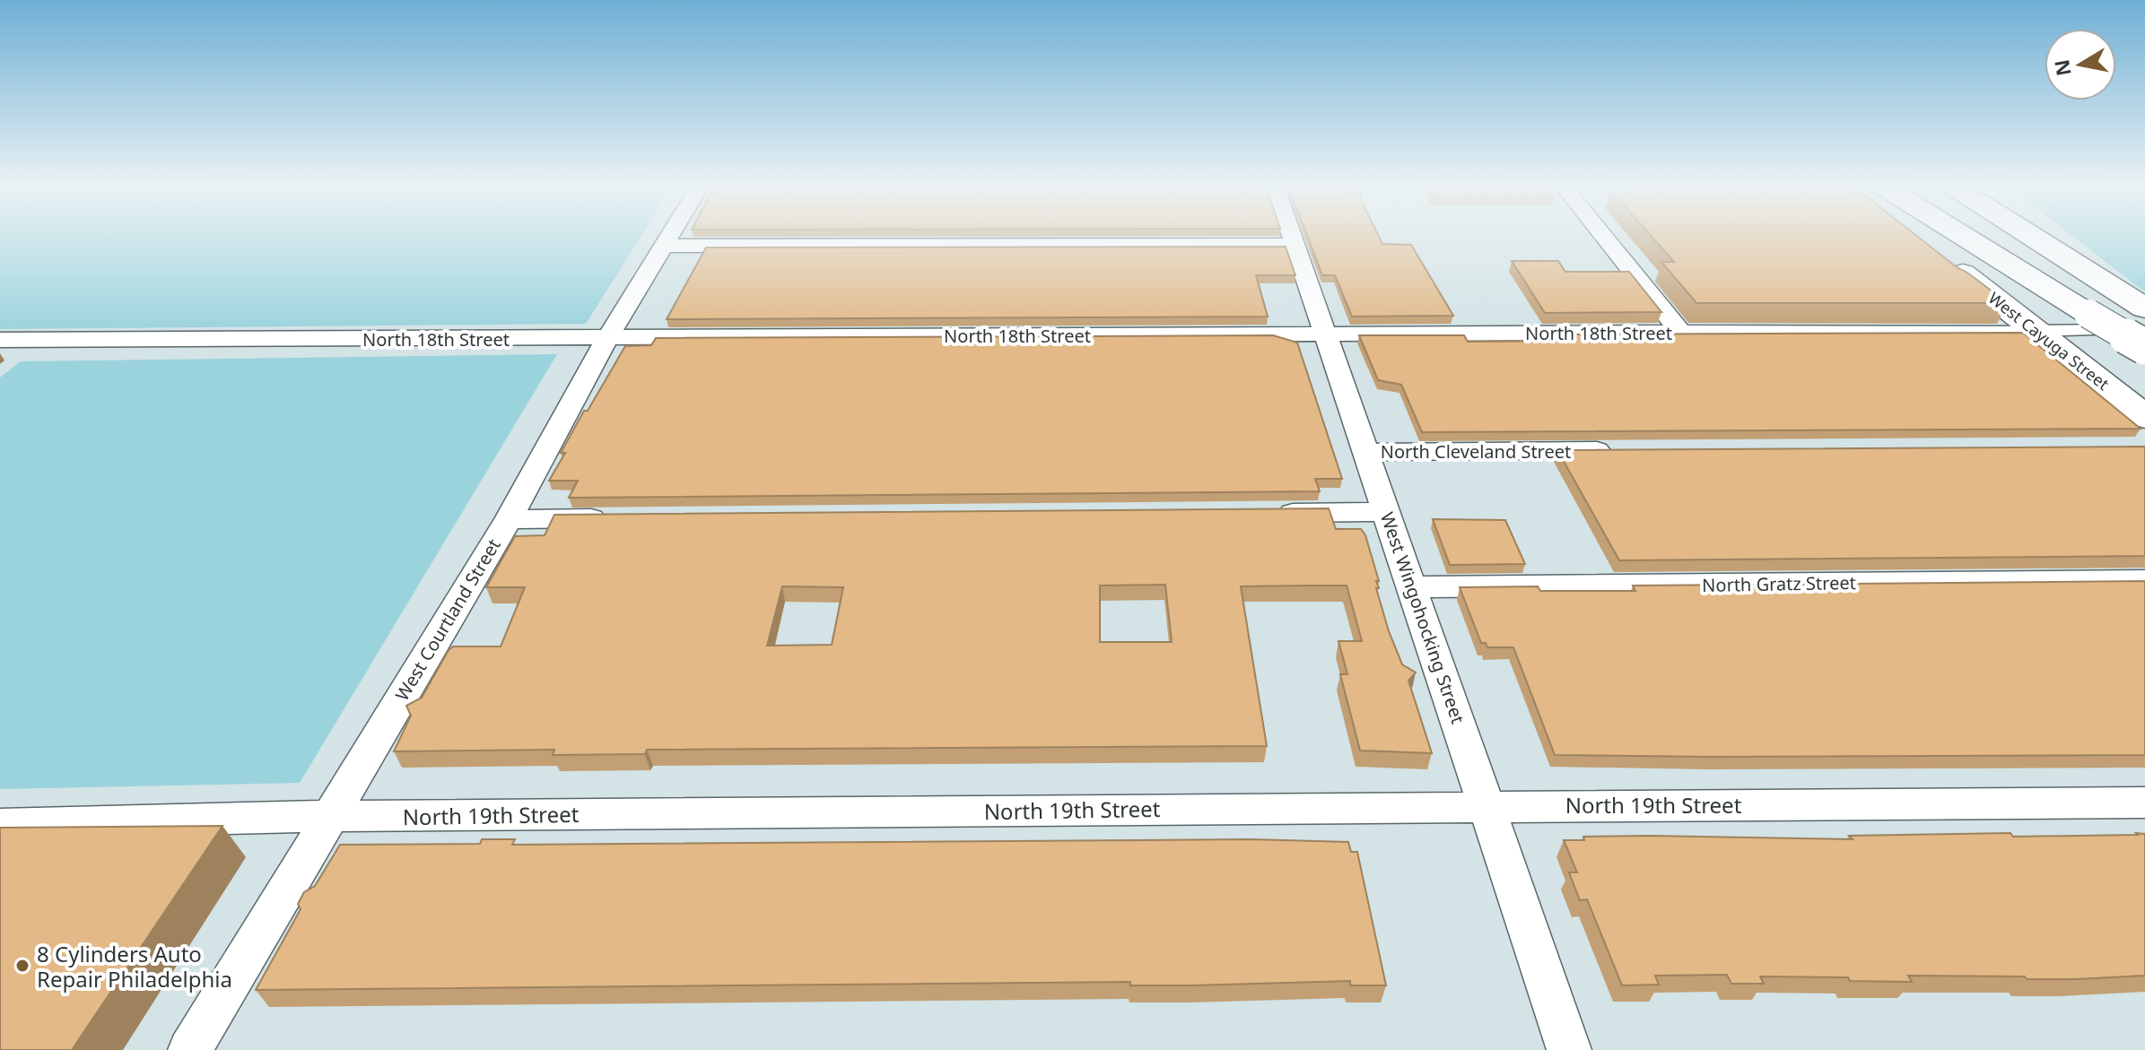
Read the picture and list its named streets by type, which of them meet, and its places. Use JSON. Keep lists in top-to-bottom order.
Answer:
{
  "streets": {
    "main road": ["West Cayuga Street"],
    "street": [
      "North 18th Street",
      "North Cleveland Street",
      "North Gratz Street",
      "West Wingohocking Street",
      "West Courtland Street",
      "North 19th Street"
    ]
  },
  "crossings": [
    ["North 18th Street", "West Cayuga Street"],
    ["North 18th Street", "West Wingohocking Street"],
    ["North 18th Street", "West Courtland Street"],
    ["North Cleveland Street", "West Wingohocking Street"],
    ["North Gratz Street", "West Wingohocking Street"],
    ["West Wingohocking Street", "North 19th Street"],
    ["West Courtland Street", "North 19th Street"]
  ],
  "places": ["8 Cylinders Auto Repair Philadelphia"],
  "north": "left"
}
